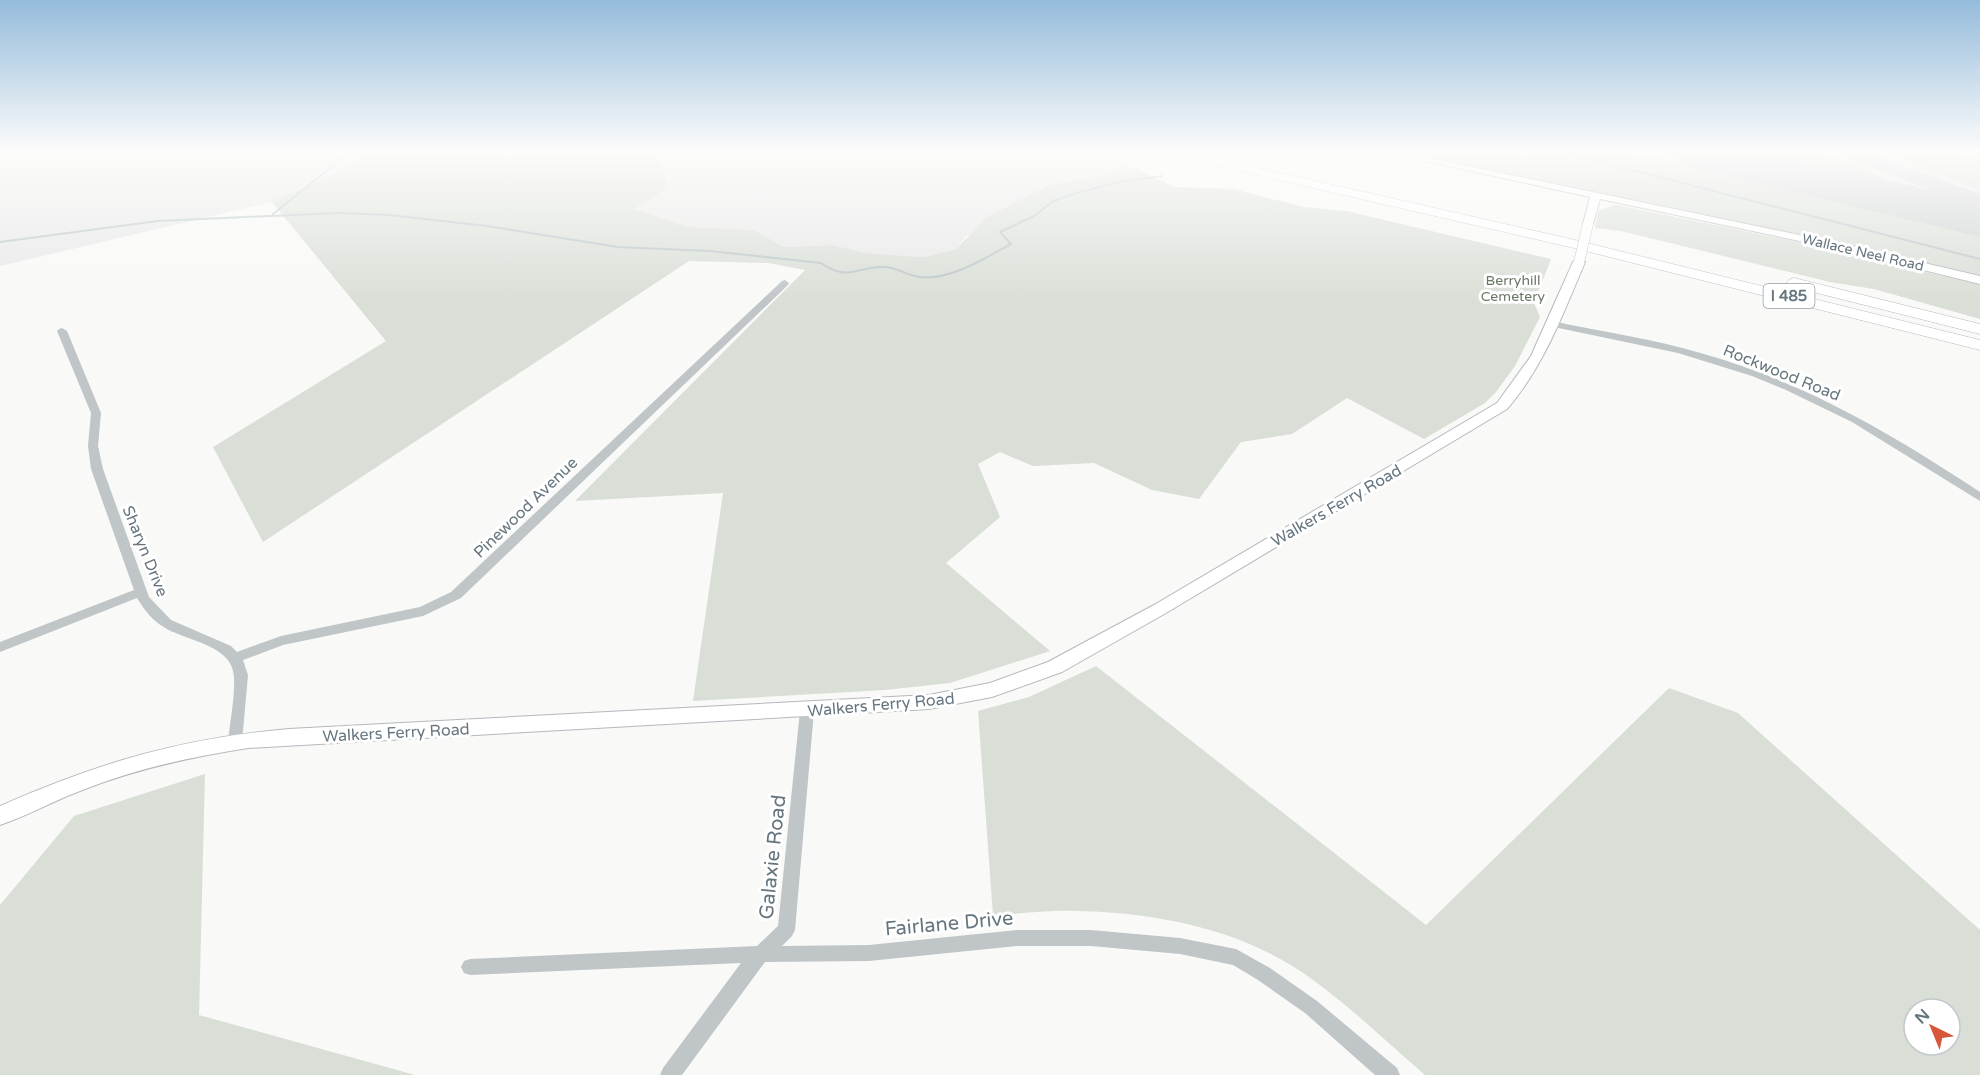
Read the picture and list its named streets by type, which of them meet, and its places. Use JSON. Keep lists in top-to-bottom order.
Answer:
{
  "streets": {
    "highway": ["I 485"],
    "street": [
      "Wallace Neel Road",
      "Rockwood Road",
      "Walkers Ferry Road",
      "Pinewood Avenue",
      "Sharyn Drive",
      "Galaxie Road",
      "Fairlane Drive"
    ]
  },
  "crossings": [
    ["Rockwood Road", "Walkers Ferry Road"],
    ["Walkers Ferry Road", "Galaxie Road"],
    ["Pinewood Avenue", "Sharyn Drive"],
    ["Galaxie Road", "Fairlane Drive"]
  ],
  "parks": ["Berryhill Cemetery"],
  "north": "top left"
}
